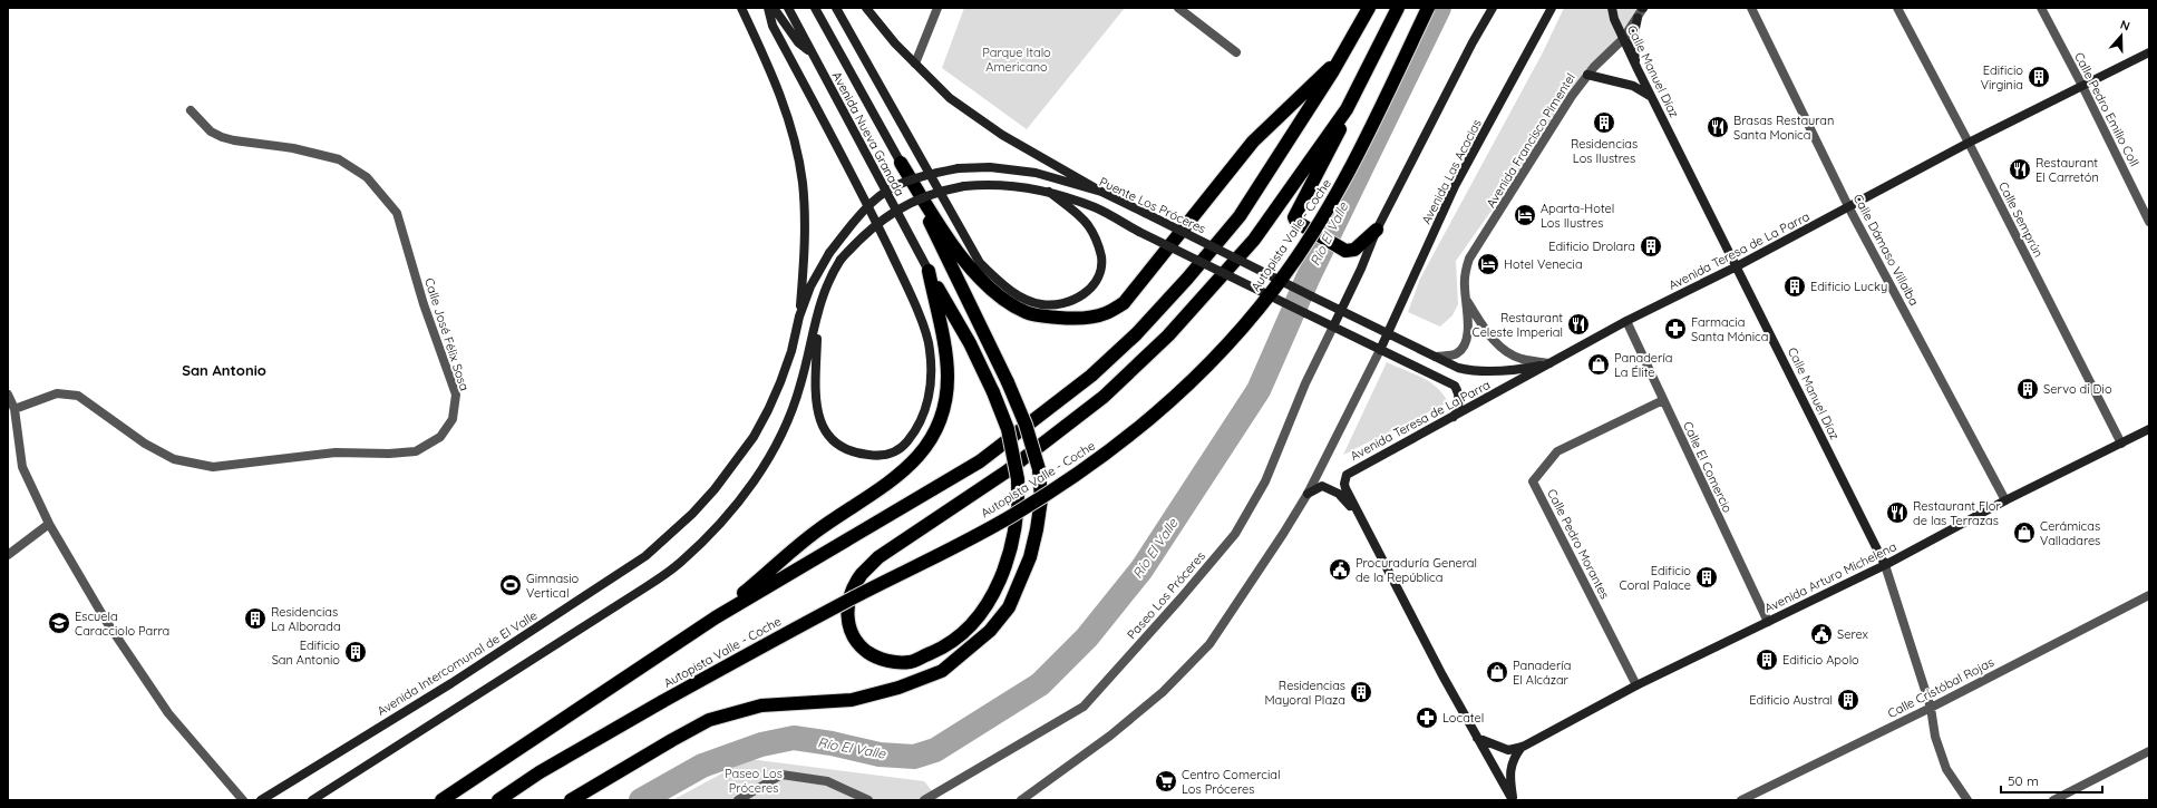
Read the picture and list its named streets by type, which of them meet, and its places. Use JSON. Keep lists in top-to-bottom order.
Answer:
{
  "streets": {
    "highway": ["Autopista Valle - Coche"],
    "main road": [
      "Calle Manuel Díaz",
      "Avenida Nueva Granada",
      "Avenida Las Acacias",
      "Puente Los Próceres",
      "Avenida Teresa de La Parra",
      "Avenida Arturo Michelena",
      "Avenida Intercomunal de El Valle"
    ],
    "street": [
      "Calle Pedro Emilio Coll",
      "Avenida Francisco Pimentel",
      "Calle Semprún",
      "Calle Dámaso Villalba",
      "Calle José Félix Sosa",
      "Calle El Comercio",
      "Calle Pedro Morantes",
      "Paseo Los Próceres",
      "Calle Cristóbal Rojas"
    ]
  },
  "crossings": [
    ["Calle Manuel Díaz", "Avenida Francisco Pimentel"],
    ["Calle Manuel Díaz", "Avenida Teresa de La Parra"],
    ["Calle Manuel Díaz", "Avenida Arturo Michelena"],
    ["Calle Manuel Díaz", "Calle Cristóbal Rojas"],
    ["Calle Pedro Emilio Coll", "Avenida Teresa de La Parra"],
    ["Avenida Francisco Pimentel", "Puente Los Próceres"],
    ["Avenida Las Acacias", "Puente Los Próceres"],
    ["Puente Los Próceres", "Avenida Teresa de La Parra"],
    ["Puente Los Próceres", "Avenida Intercomunal de El Valle"],
    ["Calle Semprún", "Avenida Teresa de La Parra"],
    ["Calle Semprún", "Avenida Arturo Michelena"],
    ["Calle Dámaso Villalba", "Avenida Teresa de La Parra"],
    ["Calle Dámaso Villalba", "Avenida Arturo Michelena"],
    ["Avenida Teresa de La Parra", "Calle El Comercio"],
    ["Calle El Comercio", "Calle Pedro Morantes"],
    ["Calle El Comercio", "Avenida Arturo Michelena"],
    ["Calle Pedro Morantes", "Avenida Arturo Michelena"]
  ],
  "districts": ["San Antonio"],
  "water": ["Río El Valle"],
  "parks": ["Parque Italo Americano", "Paseo Los Próceres"],
  "places": {
    "building": [
      "Edificio Virginia",
      "Residencias Los Ilustres",
      "Edificio Drolara",
      "Edificio Lucky",
      "Servo di Dio",
      "Edificio Coral Palace",
      "Residencias La Alborada",
      "Edificio San Antonio",
      "Edificio Apolo",
      "Residencias Mayoral Plaza",
      "Edificio Austral"
    ],
    "restaurant": [
      "Brasas Restauran Santa Monica",
      "Restaurant El Carretón",
      "Restaurant Celeste Imperial",
      "Restaurant Flor de las Terrazas"
    ],
    "hotel": ["Aparta-Hotel Los Ilustres", "Hotel Venecia"],
    "pharmacy": ["Farmacia Santa Mónica", "Locatel"],
    "shop": ["Panadería La Élite", "Cerámicas Valladares", "Panadería El Alcázar"],
    "public building": ["Procuraduría General de la República", "Serex"],
    "sports": ["Gimnasio Vertical"],
    "school or university": ["Escuela Caracciolo Parra"],
    "supermarket": ["Centro Comercial Los Próceres"]
  },
  "scale_bar": "50 m",
  "north": "top"
}
